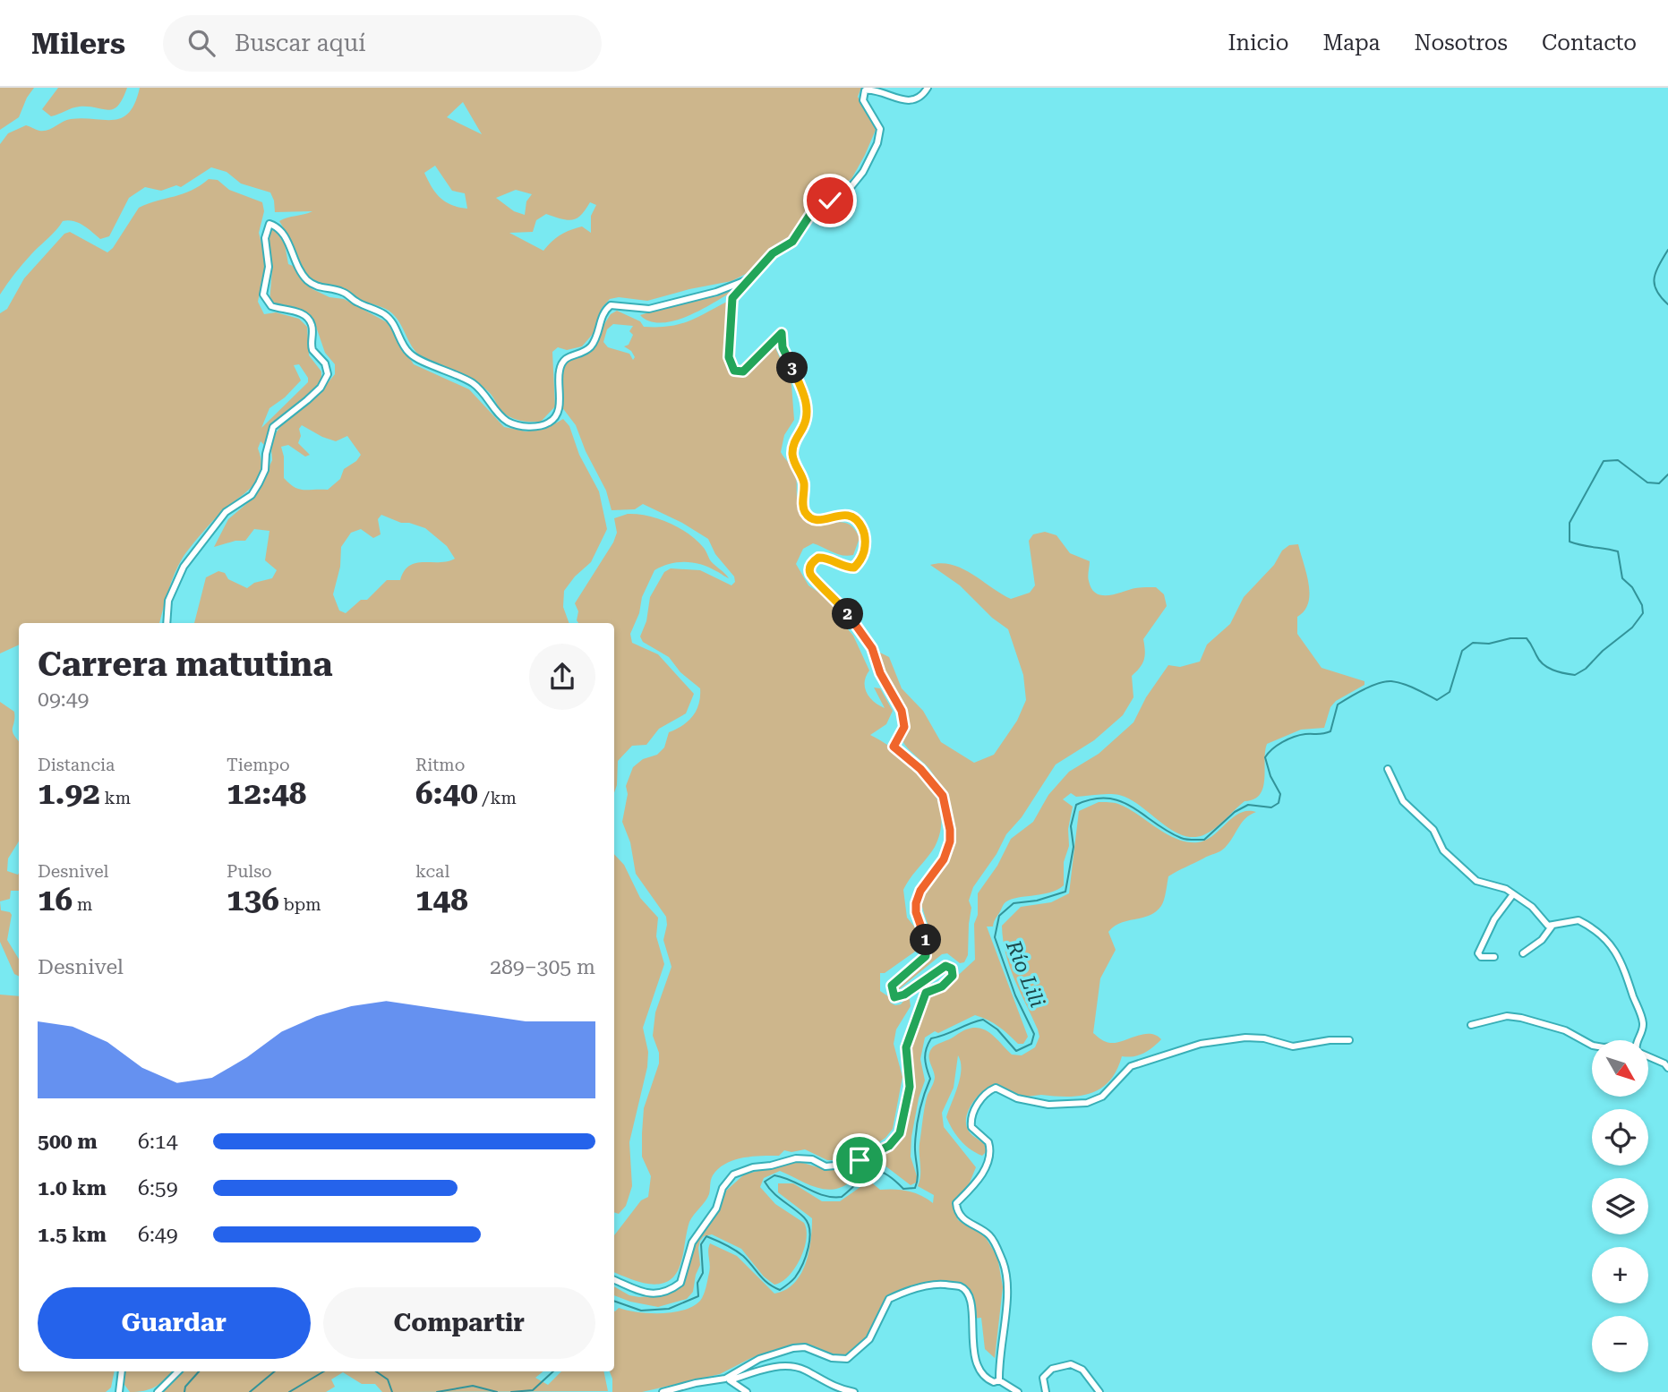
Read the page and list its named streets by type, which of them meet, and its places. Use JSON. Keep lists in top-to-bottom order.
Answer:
{
  "water": ["Río Lili"],
  "north": "bottom right",
  "page": {
    "header": "Milers",
    "search": "Buscar aquí",
    "nav": [
      "Inicio",
      "Mapa",
      "Nosotros",
      "Contacto"
    ],
    "pins": ["3", "2", "1"],
    "heading": ["Carrera matutina", "09:49"],
    "stats": [
      ["Distancia", "1.92 km"],
      ["Tiempo", "12:48"],
      ["Ritmo", "6:40 /km"],
      ["Desnivel", "16 m"],
      ["Pulso", "136 bpm"],
      ["kcal", "148"]
    ],
    "chart": ["Desnivel", "289–305 m"],
    "map_buttons": ["+", "−"],
    "list": [
      {
        "name": "500 m",
        "note": "6:14"
      },
      {
        "name": "1.0 km",
        "note": "6:59"
      },
      {
        "name": "1.5 km",
        "note": "6:49"
      }
    ],
    "buttons": ["Guardar", "Compartir"]
  }
}
